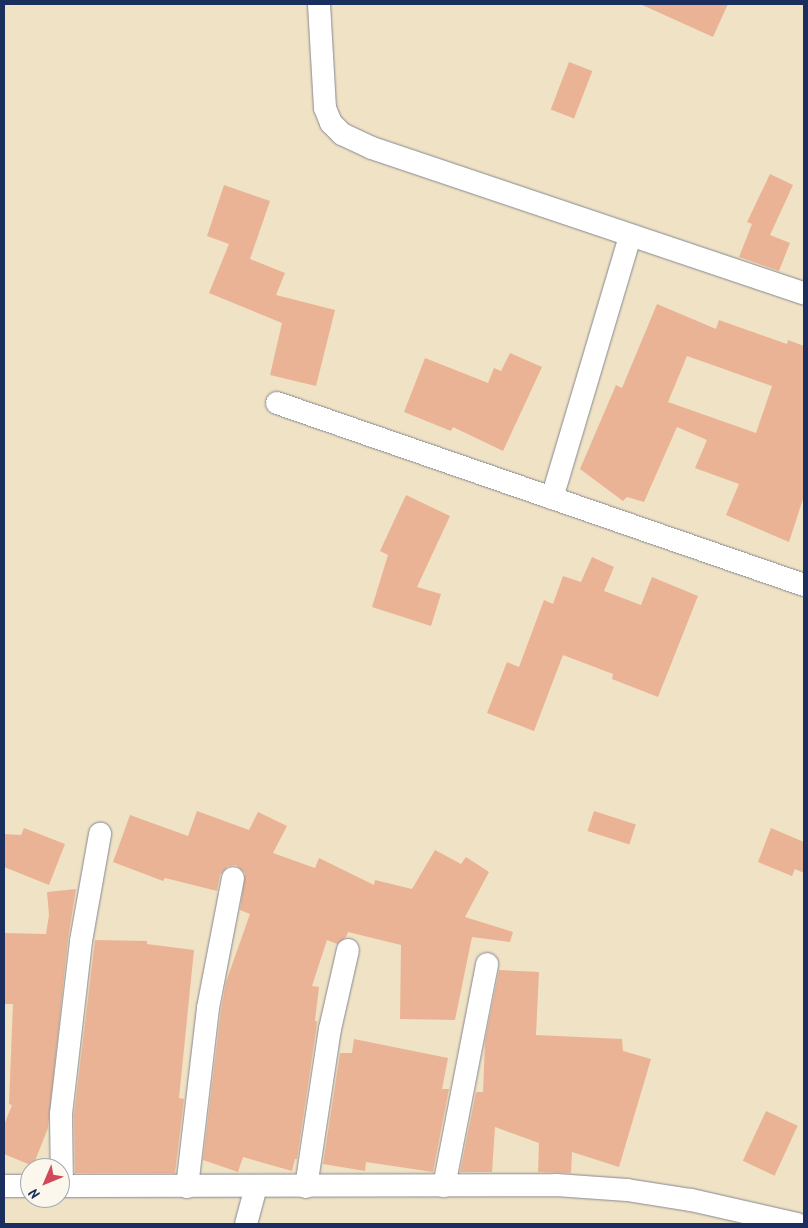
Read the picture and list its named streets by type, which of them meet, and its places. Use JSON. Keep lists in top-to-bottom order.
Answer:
{
  "north": "bottom left"
}
